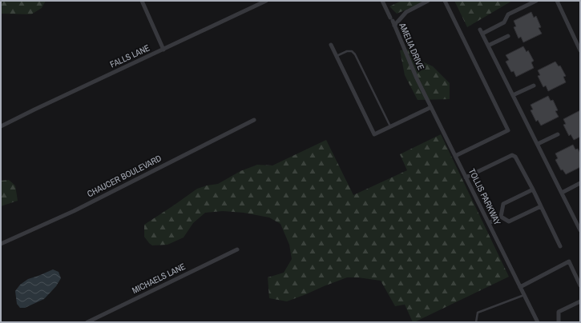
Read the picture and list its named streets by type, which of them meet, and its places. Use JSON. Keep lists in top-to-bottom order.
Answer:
{
  "streets": {
    "street": [
      "AMELIA DRIVE",
      "FALLS LANE",
      "CHAUCER BOULEVARD",
      "TOLLIS PARKWAY",
      "MICHAELS LANE"
    ]
  },
  "crossings": [
    ["AMELIA DRIVE", "TOLLIS PARKWAY"]
  ]
}
